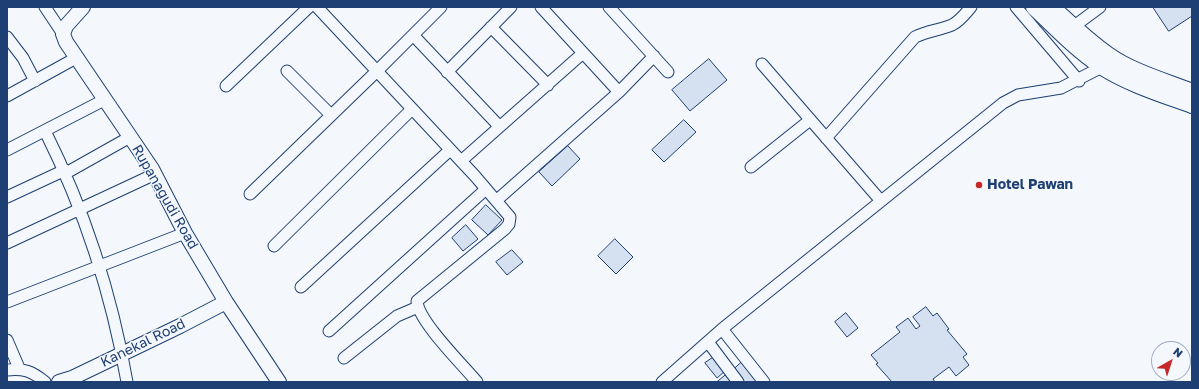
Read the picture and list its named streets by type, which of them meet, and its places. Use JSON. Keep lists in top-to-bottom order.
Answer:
{
  "streets": {
    "main road": ["Rupanagudi Road", "Kanekal Road"]
  },
  "crossings": [
    ["Rupanagudi Road", "Kanekal Road"]
  ],
  "places": ["Hotel Pawan"],
  "north": "top right"
}
